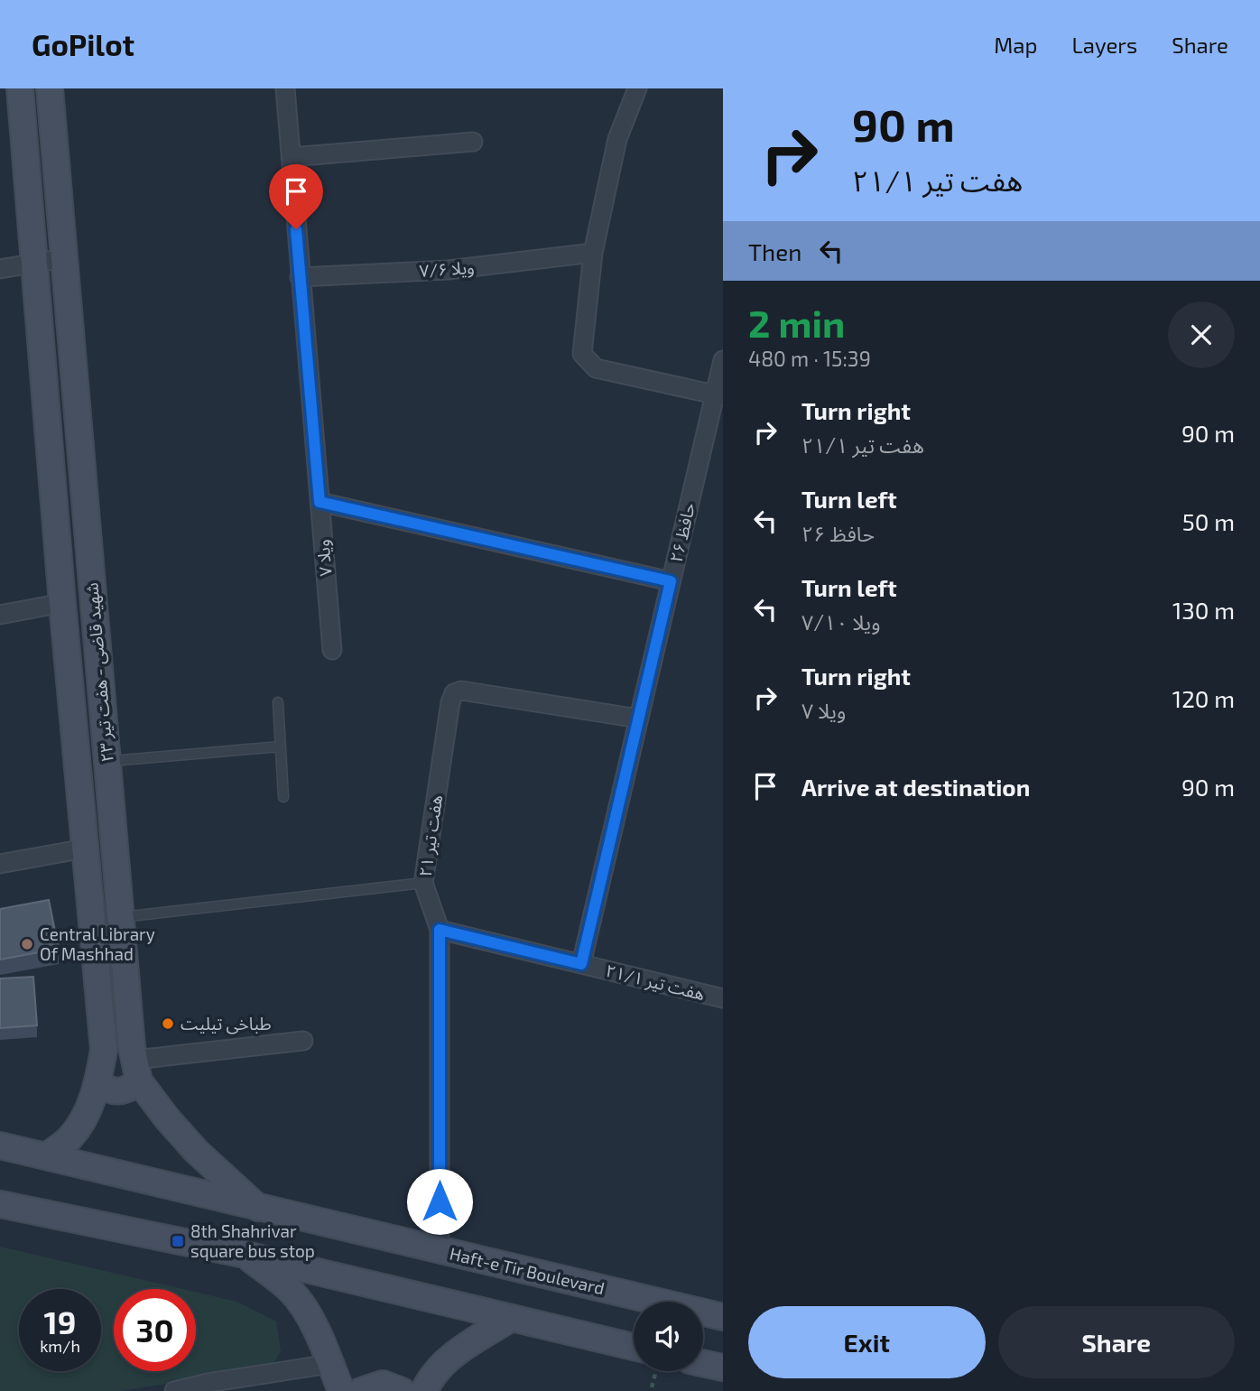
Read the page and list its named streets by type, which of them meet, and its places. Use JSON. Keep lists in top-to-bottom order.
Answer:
{
  "streets": {
    "street": [
      "ویلا ۷/۶",
      "حافظ ۲۶",
      "ویلا ۷",
      "شهید قاضی - هفت تیر ۲۳",
      "هفت تیر ۲۱",
      "هفت تیر ۲۱/۱",
      "Haft-e Tir Boulevard"
    ]
  },
  "crossings": [
    ["ویلا ۷/۶", "ویلا ۷"],
    ["حافظ ۲۶", "هفت تیر ۲۱"],
    ["حافظ ۲۶", "هفت تیر ۲۱/۱"],
    ["شهید قاضی - هفت تیر ۲۳", "Haft-e Tir Boulevard"],
    ["هفت تیر ۲۱", "هفت تیر ۲۱/۱"],
    ["هفت تیر ۲۱", "Haft-e Tir Boulevard"]
  ],
  "places": {
    "other": ["Central Library Of Mashhad", "طباخی تیلیت"],
    "transit": ["8th Shahrivar square bus stop"]
  },
  "page": {
    "header": "GoPilot",
    "nav": ["Map", "Layers", "Share"],
    "turn": ["90 m", "هفت تیر ۲۱/۱"],
    "then": "Then",
    "heading": ["2 min", "480 m · 15:39"],
    "list": [
      {
        "name": "Turn right",
        "note": "هفت تیر ۲۱/۱",
        "value": "90 m"
      },
      {
        "name": "Turn left",
        "note": "حافظ ۲۶",
        "value": "50 m"
      },
      {
        "name": "Turn left",
        "note": "ویلا ۷/۱۰",
        "value": "130 m"
      },
      {
        "name": "Turn right",
        "note": "ویلا ۷",
        "value": "120 m"
      },
      {
        "name": "Arrive at destination",
        "value": "90 m"
      }
    ],
    "speed": "19 km/h",
    "limit": "30",
    "buttons": ["Exit", "Share"]
  }
}
